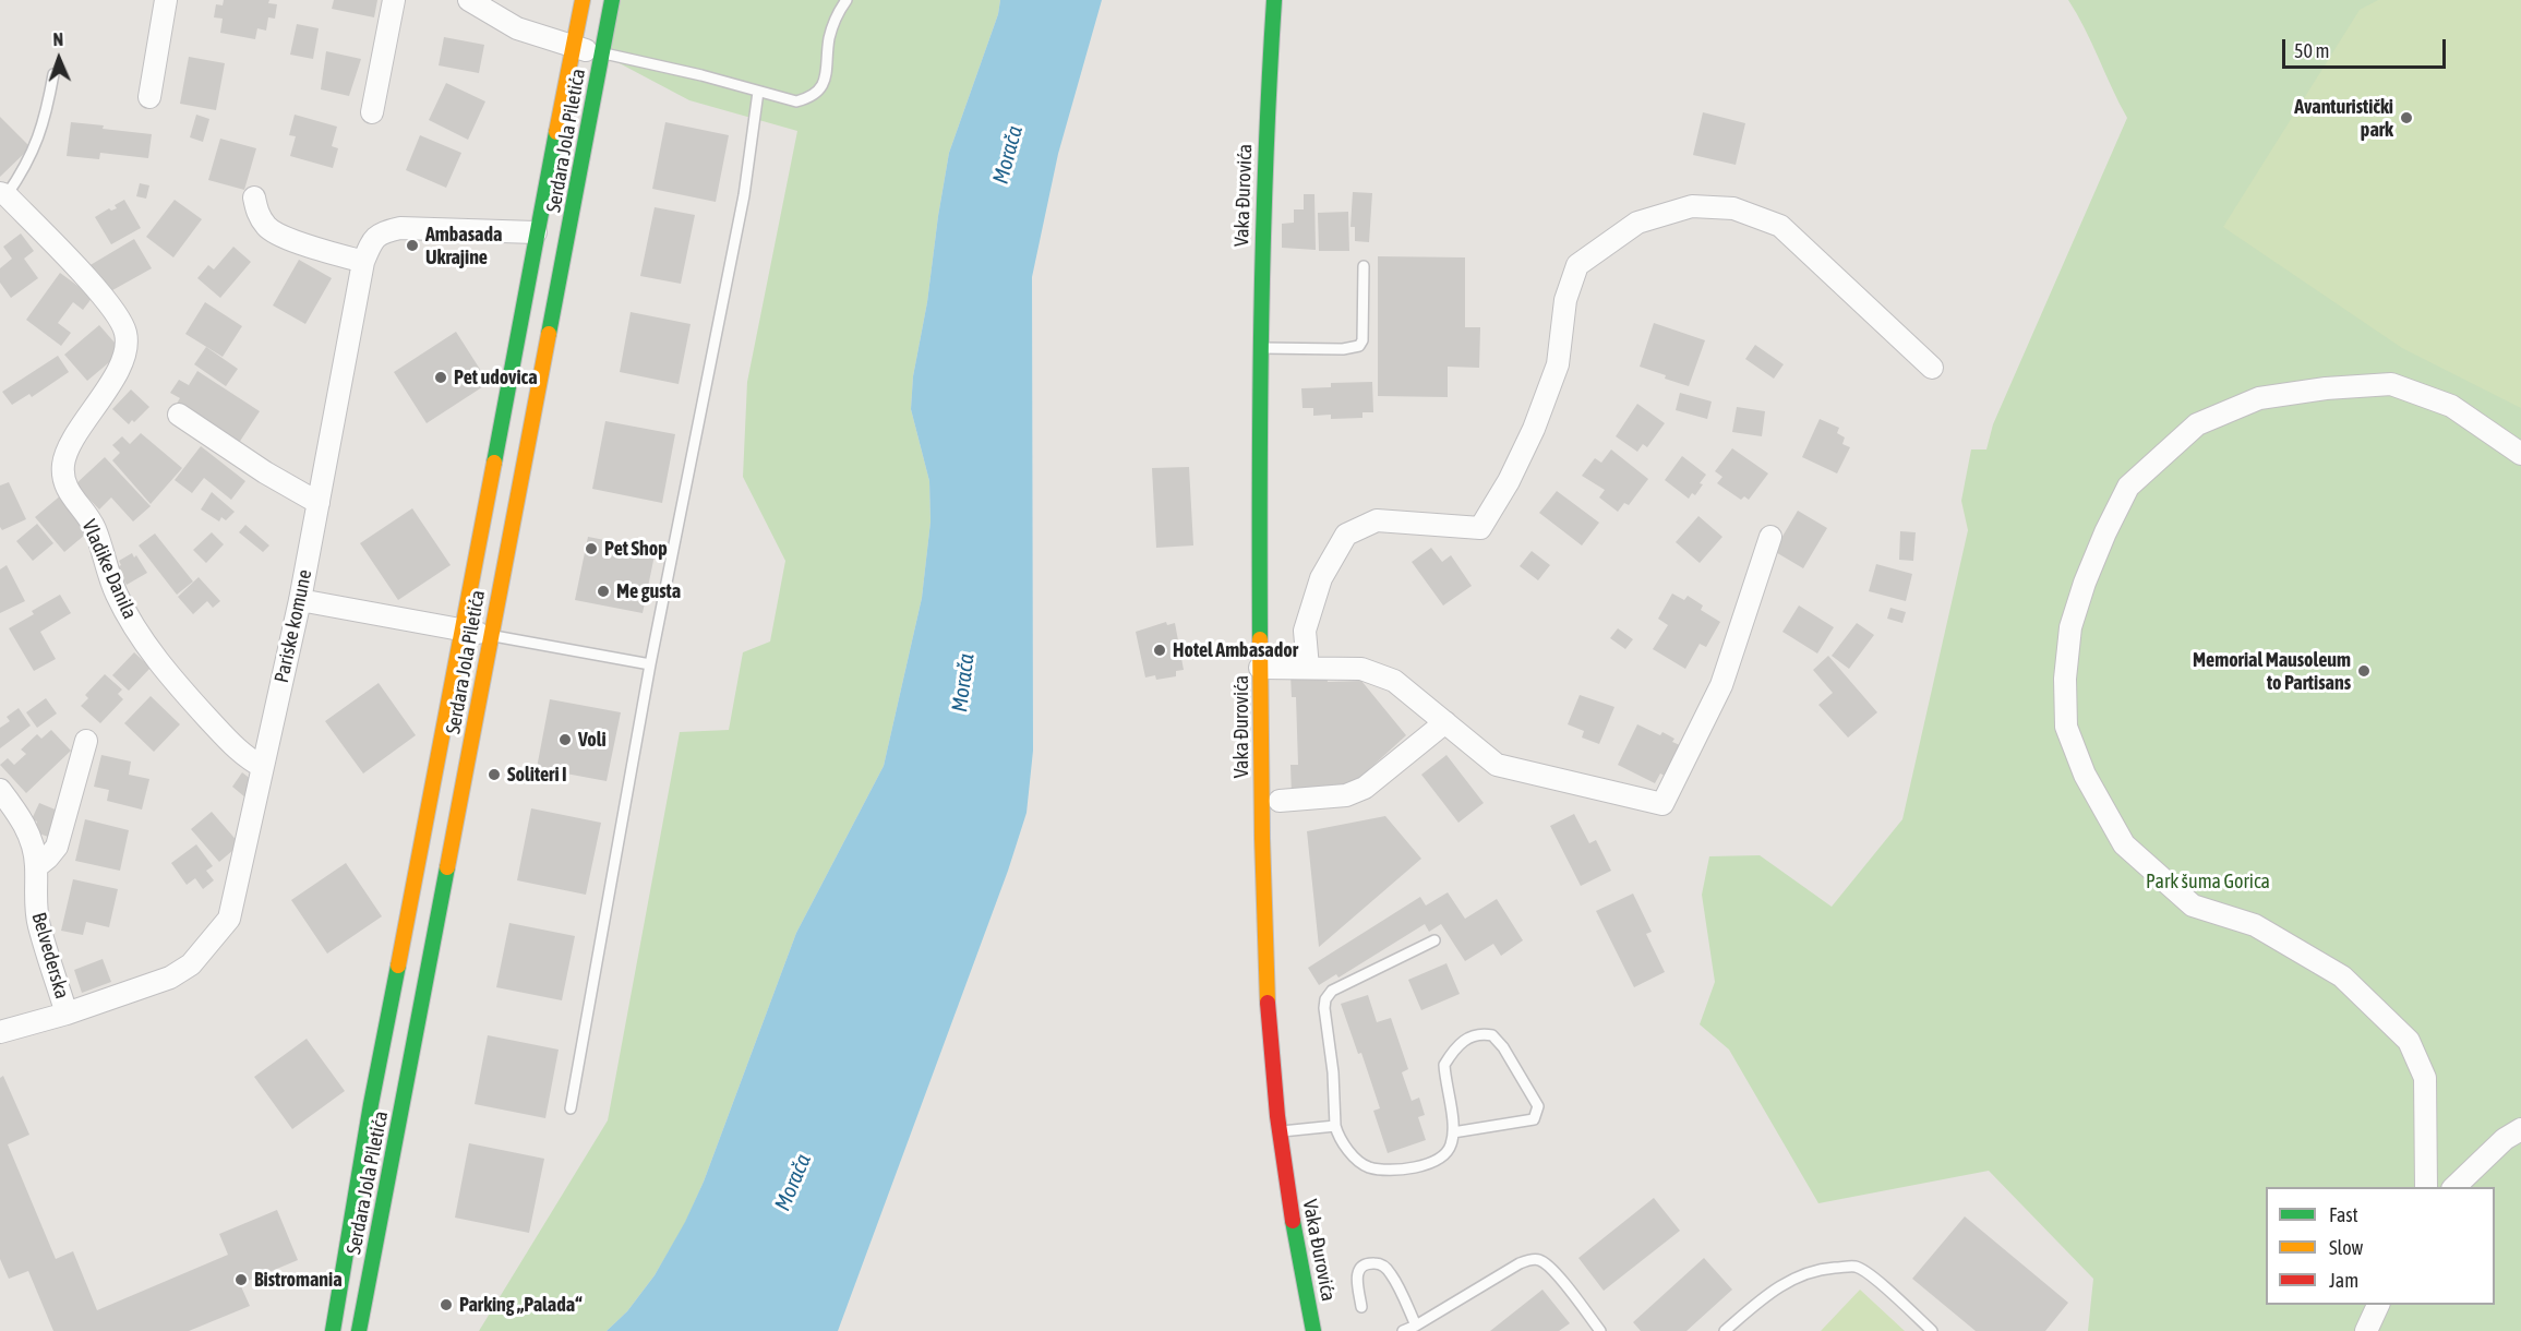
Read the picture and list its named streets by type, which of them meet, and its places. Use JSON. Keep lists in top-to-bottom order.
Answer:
{
  "streets": {
    "main road": ["Serdara Jola Piletića", "Vaka Đurovića"],
    "street": ["Vladike Danila", "Pariske komune", "Belvederska"]
  },
  "crossings": [
    ["Serdara Jola Piletića", "Pariske komune"],
    ["Vladike Danila", "Pariske komune"],
    ["Pariske komune", "Belvederska"]
  ],
  "water": ["Morača"],
  "parks": ["Park šuma Gorica"],
  "places": [
    "Avanturistički park",
    "Ambasada Ukrajine",
    "Pet udovica",
    "Pet Shop",
    "Me gusta",
    "Hotel Ambasador",
    "Memorial Mausoleum to Partisans",
    "Voli",
    "Soliteri I",
    "Bistromania",
    "Parking „Palada“"
  ],
  "legend": ["Fast", "Slow", "Jam"],
  "scale_bar": "50 m",
  "north": "top"
}
